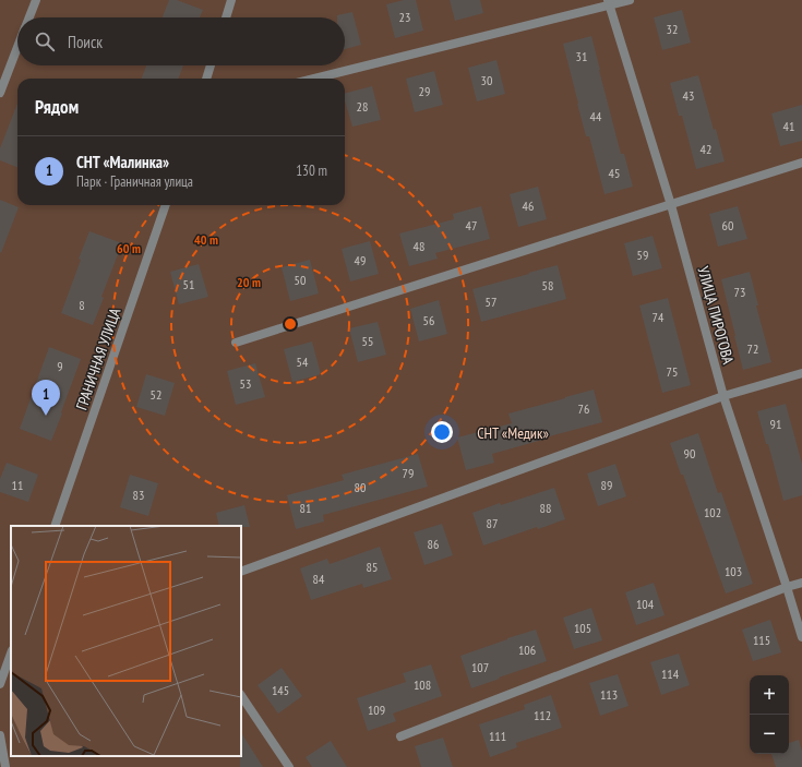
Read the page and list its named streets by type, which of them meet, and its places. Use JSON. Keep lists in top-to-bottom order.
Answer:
{
  "streets": {
    "street": ["УЛИЦА ПИРОГОВА", "ГРАНИЧНАЯ УЛИЦА"]
  },
  "parks": ["СНТ «Медик»"],
  "house_numbers": [
    "23",
    "32",
    "31",
    "30",
    "29",
    "43",
    "28",
    "44",
    "41",
    "42",
    "45",
    "46",
    "47",
    "60",
    "48",
    "59",
    "49",
    "50",
    "51",
    "58",
    "73",
    "57",
    "8",
    "74",
    "56",
    "55",
    "72",
    "54",
    "9",
    "75",
    "53",
    "52",
    "76",
    "91",
    "90",
    "79",
    "11",
    "89",
    "80",
    "83",
    "81",
    "88",
    "102",
    "87",
    "86",
    "85",
    "103",
    "84",
    "104",
    "105",
    "115",
    "106",
    "107",
    "114",
    "108",
    "145",
    "113",
    "109",
    "112",
    "111"
  ],
  "page": {
    "search": "Поиск",
    "heading": "Рядом",
    "list": [
      {
        "mark": "1",
        "name": "СНТ «Малинка»",
        "note": "Парк · Граничная улица",
        "value": "130 m"
      }
    ],
    "pins": "1",
    "map_buttons": ["+", "−"]
  },
  "rings": ["40 m", "60 m", "20 m"]
}
